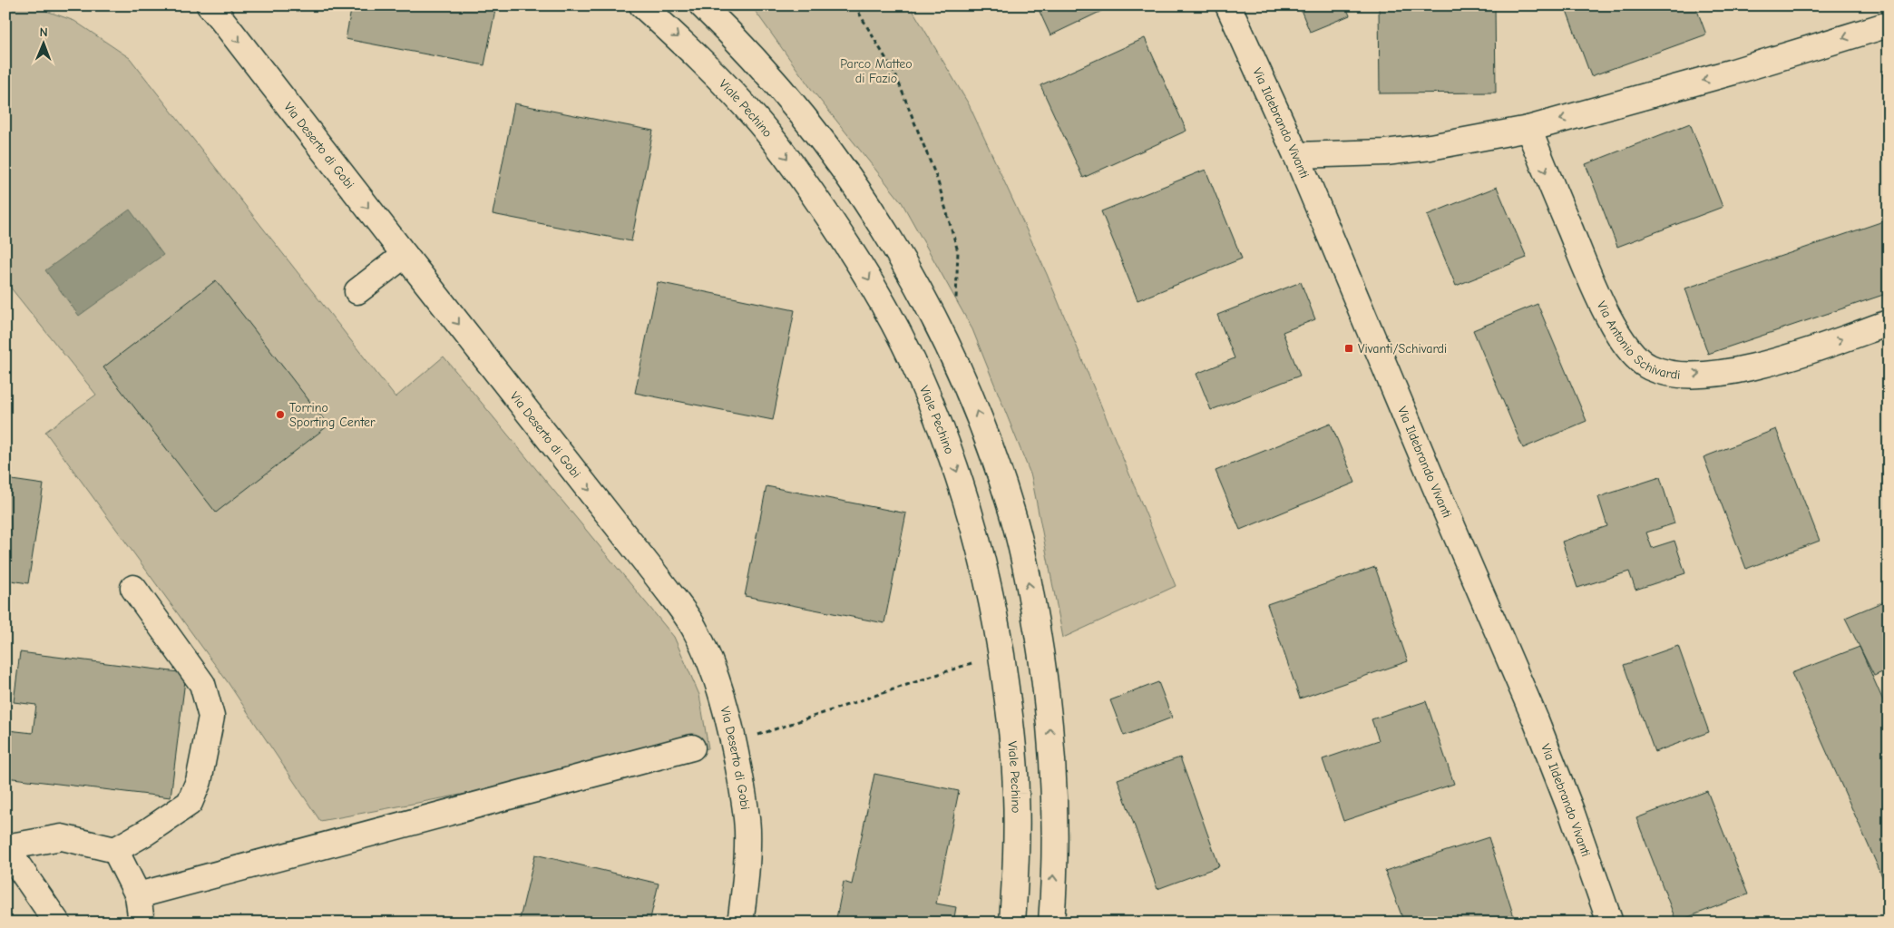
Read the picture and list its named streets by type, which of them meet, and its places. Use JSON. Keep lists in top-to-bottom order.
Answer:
{
  "streets": {
    "street": [
      "Viale Pechino",
      "Via Ildebrando Vivanti",
      "Via Deserto di Gobi",
      "Via Antonio Schivardi"
    ]
  },
  "one_way": ["Via Deserto di Gobi"],
  "parks": ["Parco Matteo di Fazio"],
  "places": {
    "transit": ["Vivanti/Schivardi"],
    "other": ["Torrino Sporting Center"]
  },
  "north": "top"
}
